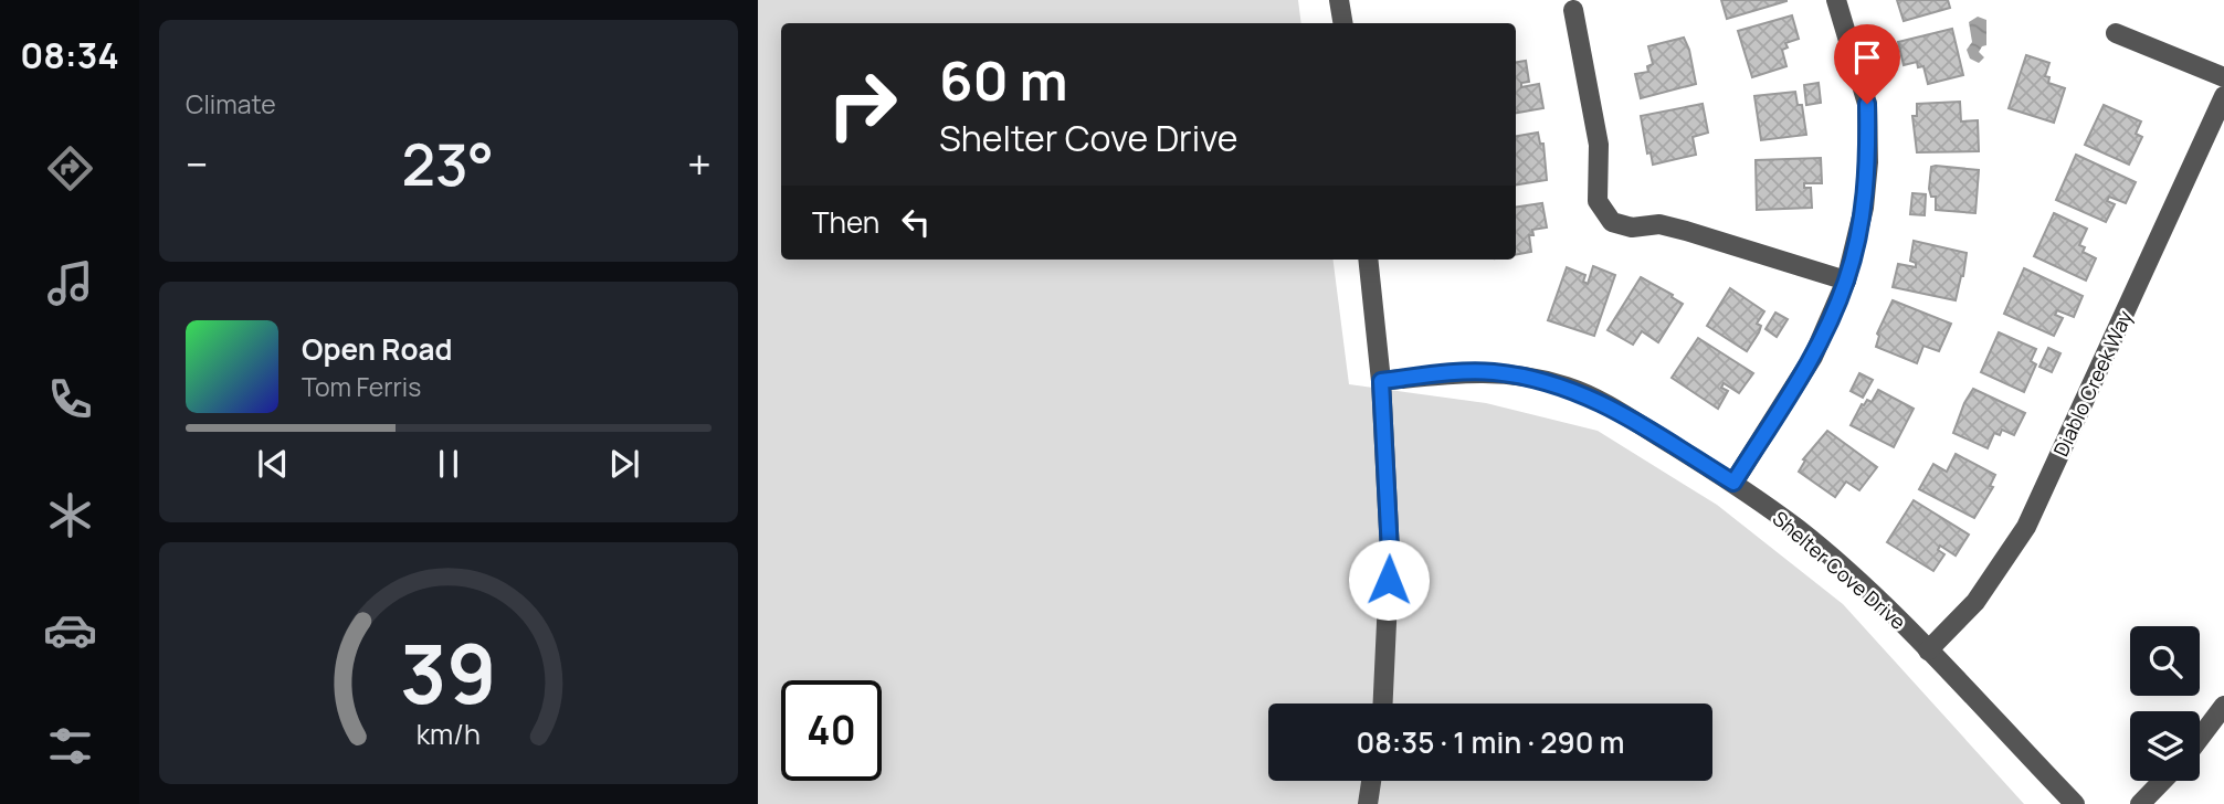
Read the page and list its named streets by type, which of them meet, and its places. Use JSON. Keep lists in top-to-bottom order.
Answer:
{
  "streets": {
    "street": ["Diablo Creek Way", "Shelter Cove Drive"]
  },
  "crossings": [
    ["Diablo Creek Way", "Shelter Cove Drive"]
  ],
  "page": {
    "tabs": "08:34",
    "tile": "Climate",
    "turn": ["60 m", "Shelter Cove Drive"],
    "heat": ["−", "23°", "+"],
    "then": "Then",
    "song": ["Open Road", "Tom Ferris"],
    "limit": "40",
    "trip": "08:35 · 1 min · 290 m",
    "gauge": ["39", "km/h"]
  }
}
